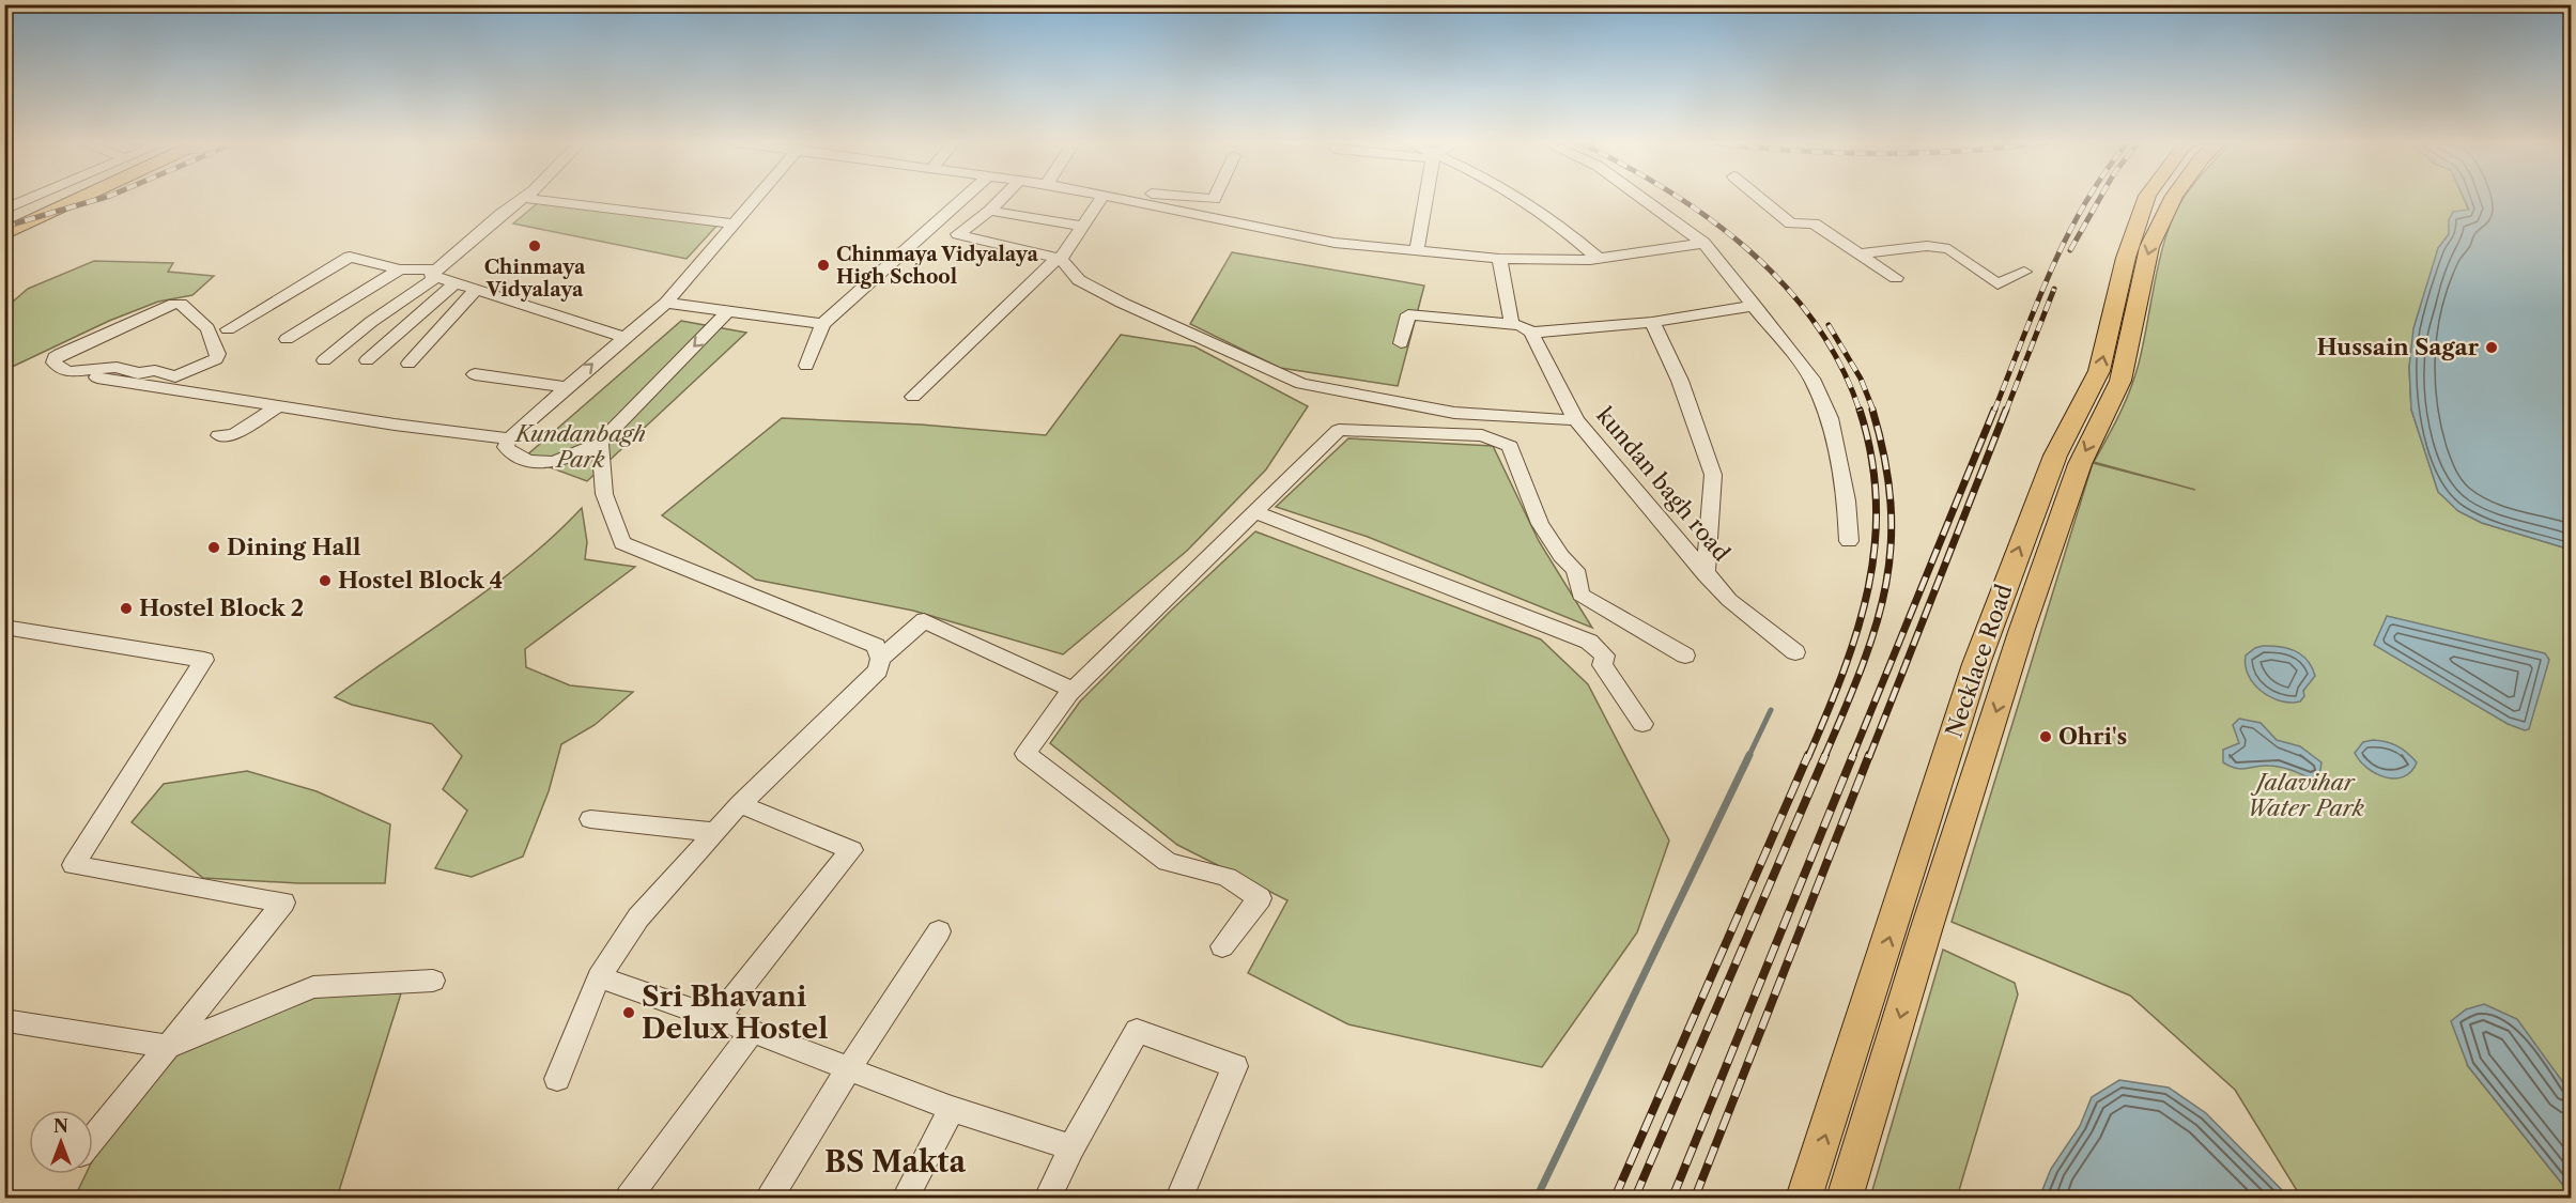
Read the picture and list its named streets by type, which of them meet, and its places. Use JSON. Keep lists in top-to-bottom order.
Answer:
{
  "streets": {
    "main road": ["Necklace Road"],
    "street": ["kundan bagh road"]
  },
  "districts": ["BS Makta"],
  "parks": ["Kundanbagh Park", "Jalavihar Water Park"],
  "places": [
    "Chinmaya Vidyalaya",
    "Chinmaya Vidyalaya High School",
    "Hussain Sagar",
    "Dining Hall",
    "Hostel Block 4",
    "Hostel Block 2",
    "Ohri's",
    "Sri Bhavani Delux Hostel"
  ],
  "north": "top"
}
